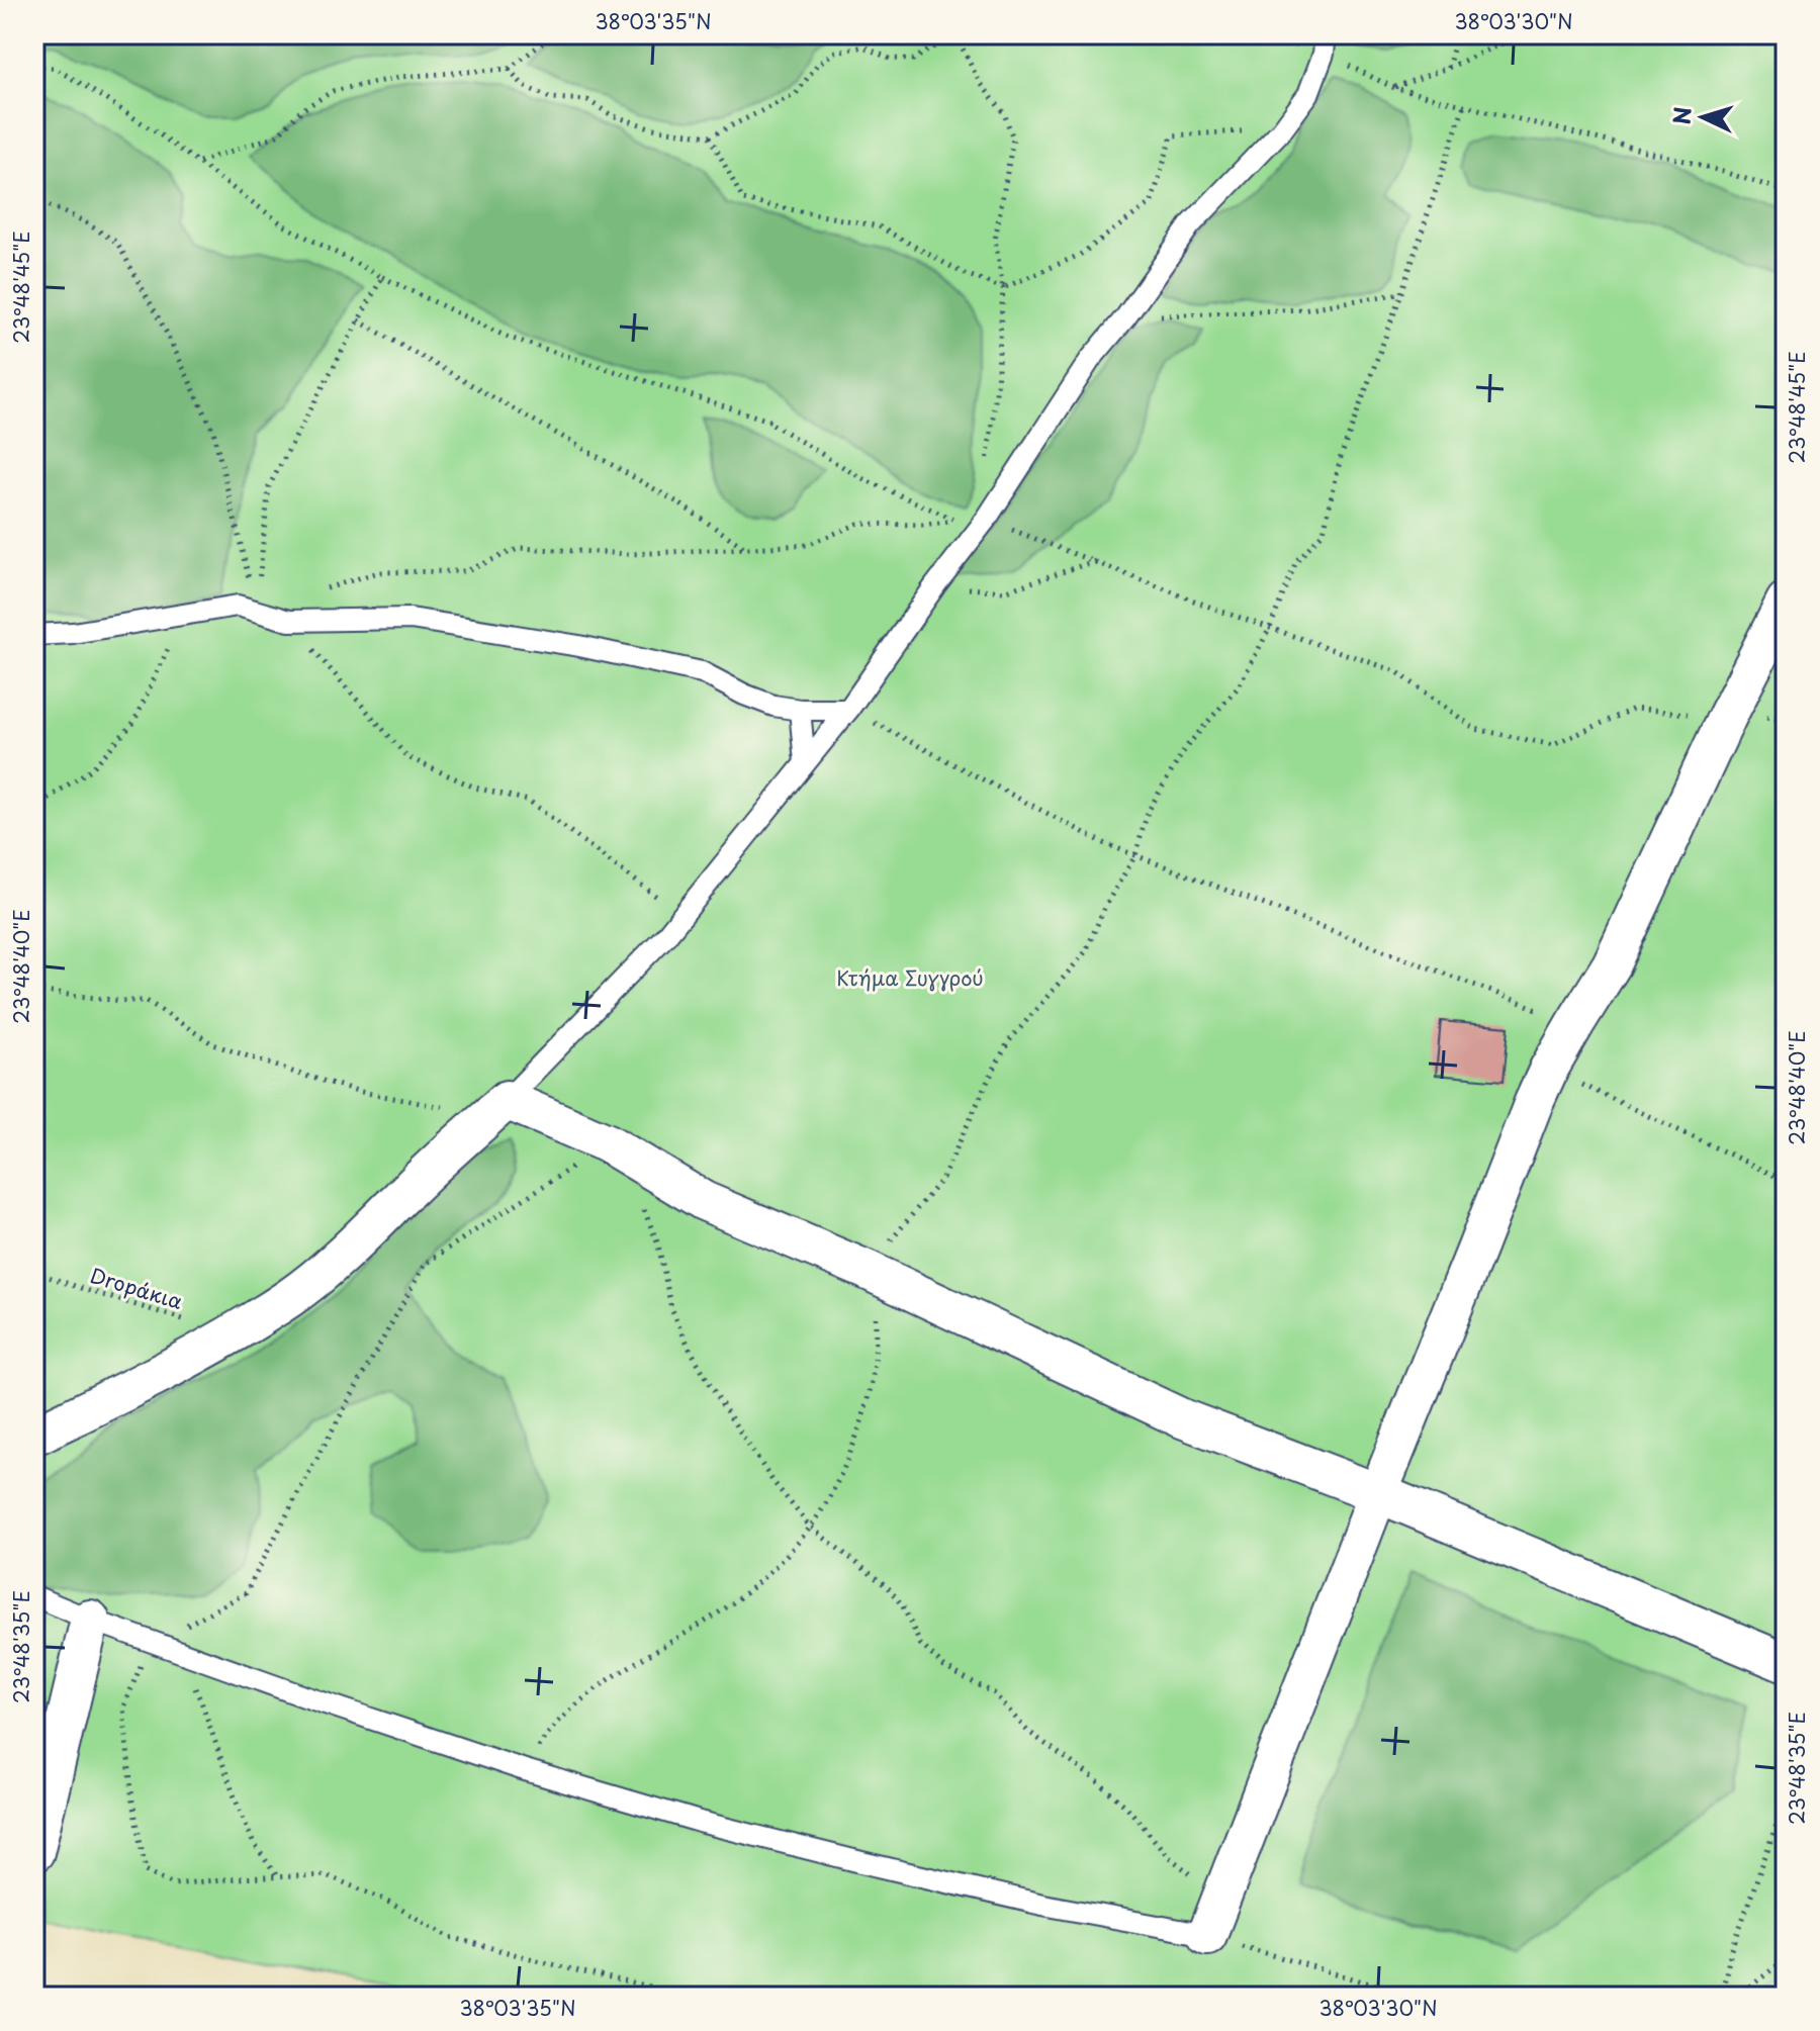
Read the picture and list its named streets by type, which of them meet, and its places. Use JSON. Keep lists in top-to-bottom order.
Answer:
{
  "streets": {
    "path": ["Dropάκια"]
  },
  "parks": ["Κτήμα Συγγρού"],
  "north": "left",
  "coordinates": [
    "38°03'35\"N",
    "38°03'30\"N",
    "23°48'45\"E",
    "23°48'40\"E",
    "23°48'35\"E"
  ]
}
